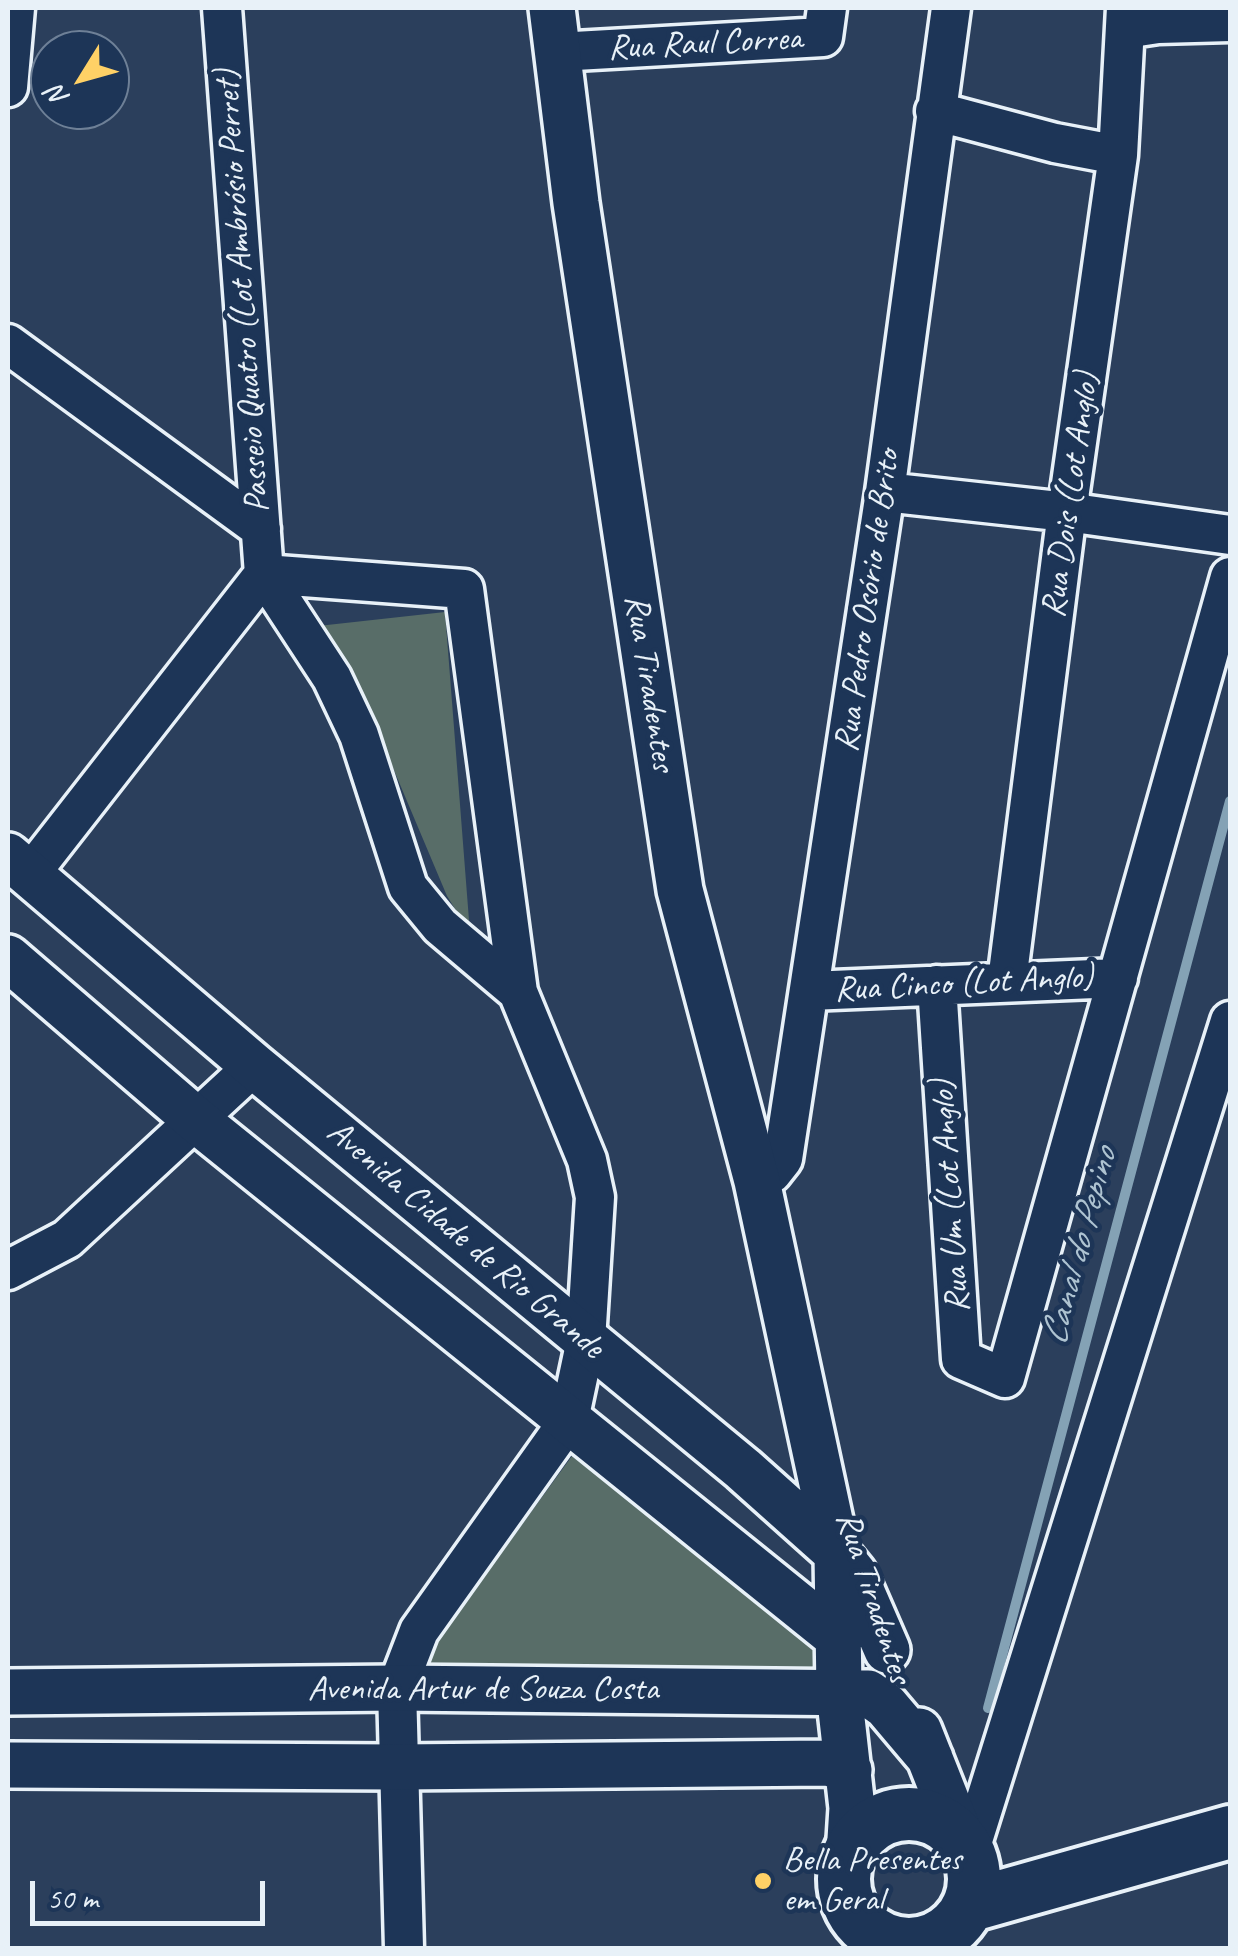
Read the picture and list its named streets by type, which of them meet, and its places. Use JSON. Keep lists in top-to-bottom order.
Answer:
{
  "streets": {
    "street": [
      "Rua Raul Correa",
      "Passeio Quatro (Lot Ambrósio Perret)",
      "Rua Dois (Lot Anglo)",
      "Rua Pedro Osório de Brito",
      "Rua Tiradentes",
      "Rua Cinco (Lot Anglo)",
      "Rua Um (Lot Anglo)",
      "Avenida Cidade de Rio Grande",
      "Avenida Artur de Souza Costa"
    ]
  },
  "crossings": [
    ["Rua Raul Correa", "Rua Tiradentes"],
    ["Rua Dois (Lot Anglo)", "Rua Cinco (Lot Anglo)"],
    ["Rua Pedro Osório de Brito", "Rua Tiradentes"],
    ["Rua Pedro Osório de Brito", "Rua Cinco (Lot Anglo)"],
    ["Rua Tiradentes", "Avenida Cidade de Rio Grande"],
    ["Rua Tiradentes", "Avenida Artur de Souza Costa"],
    ["Rua Cinco (Lot Anglo)", "Rua Um (Lot Anglo)"]
  ],
  "water": ["Canal do Pepino"],
  "places": ["Bella Presentes em Geral"],
  "scale_bar": "50 m",
  "north": "bottom left"
}
